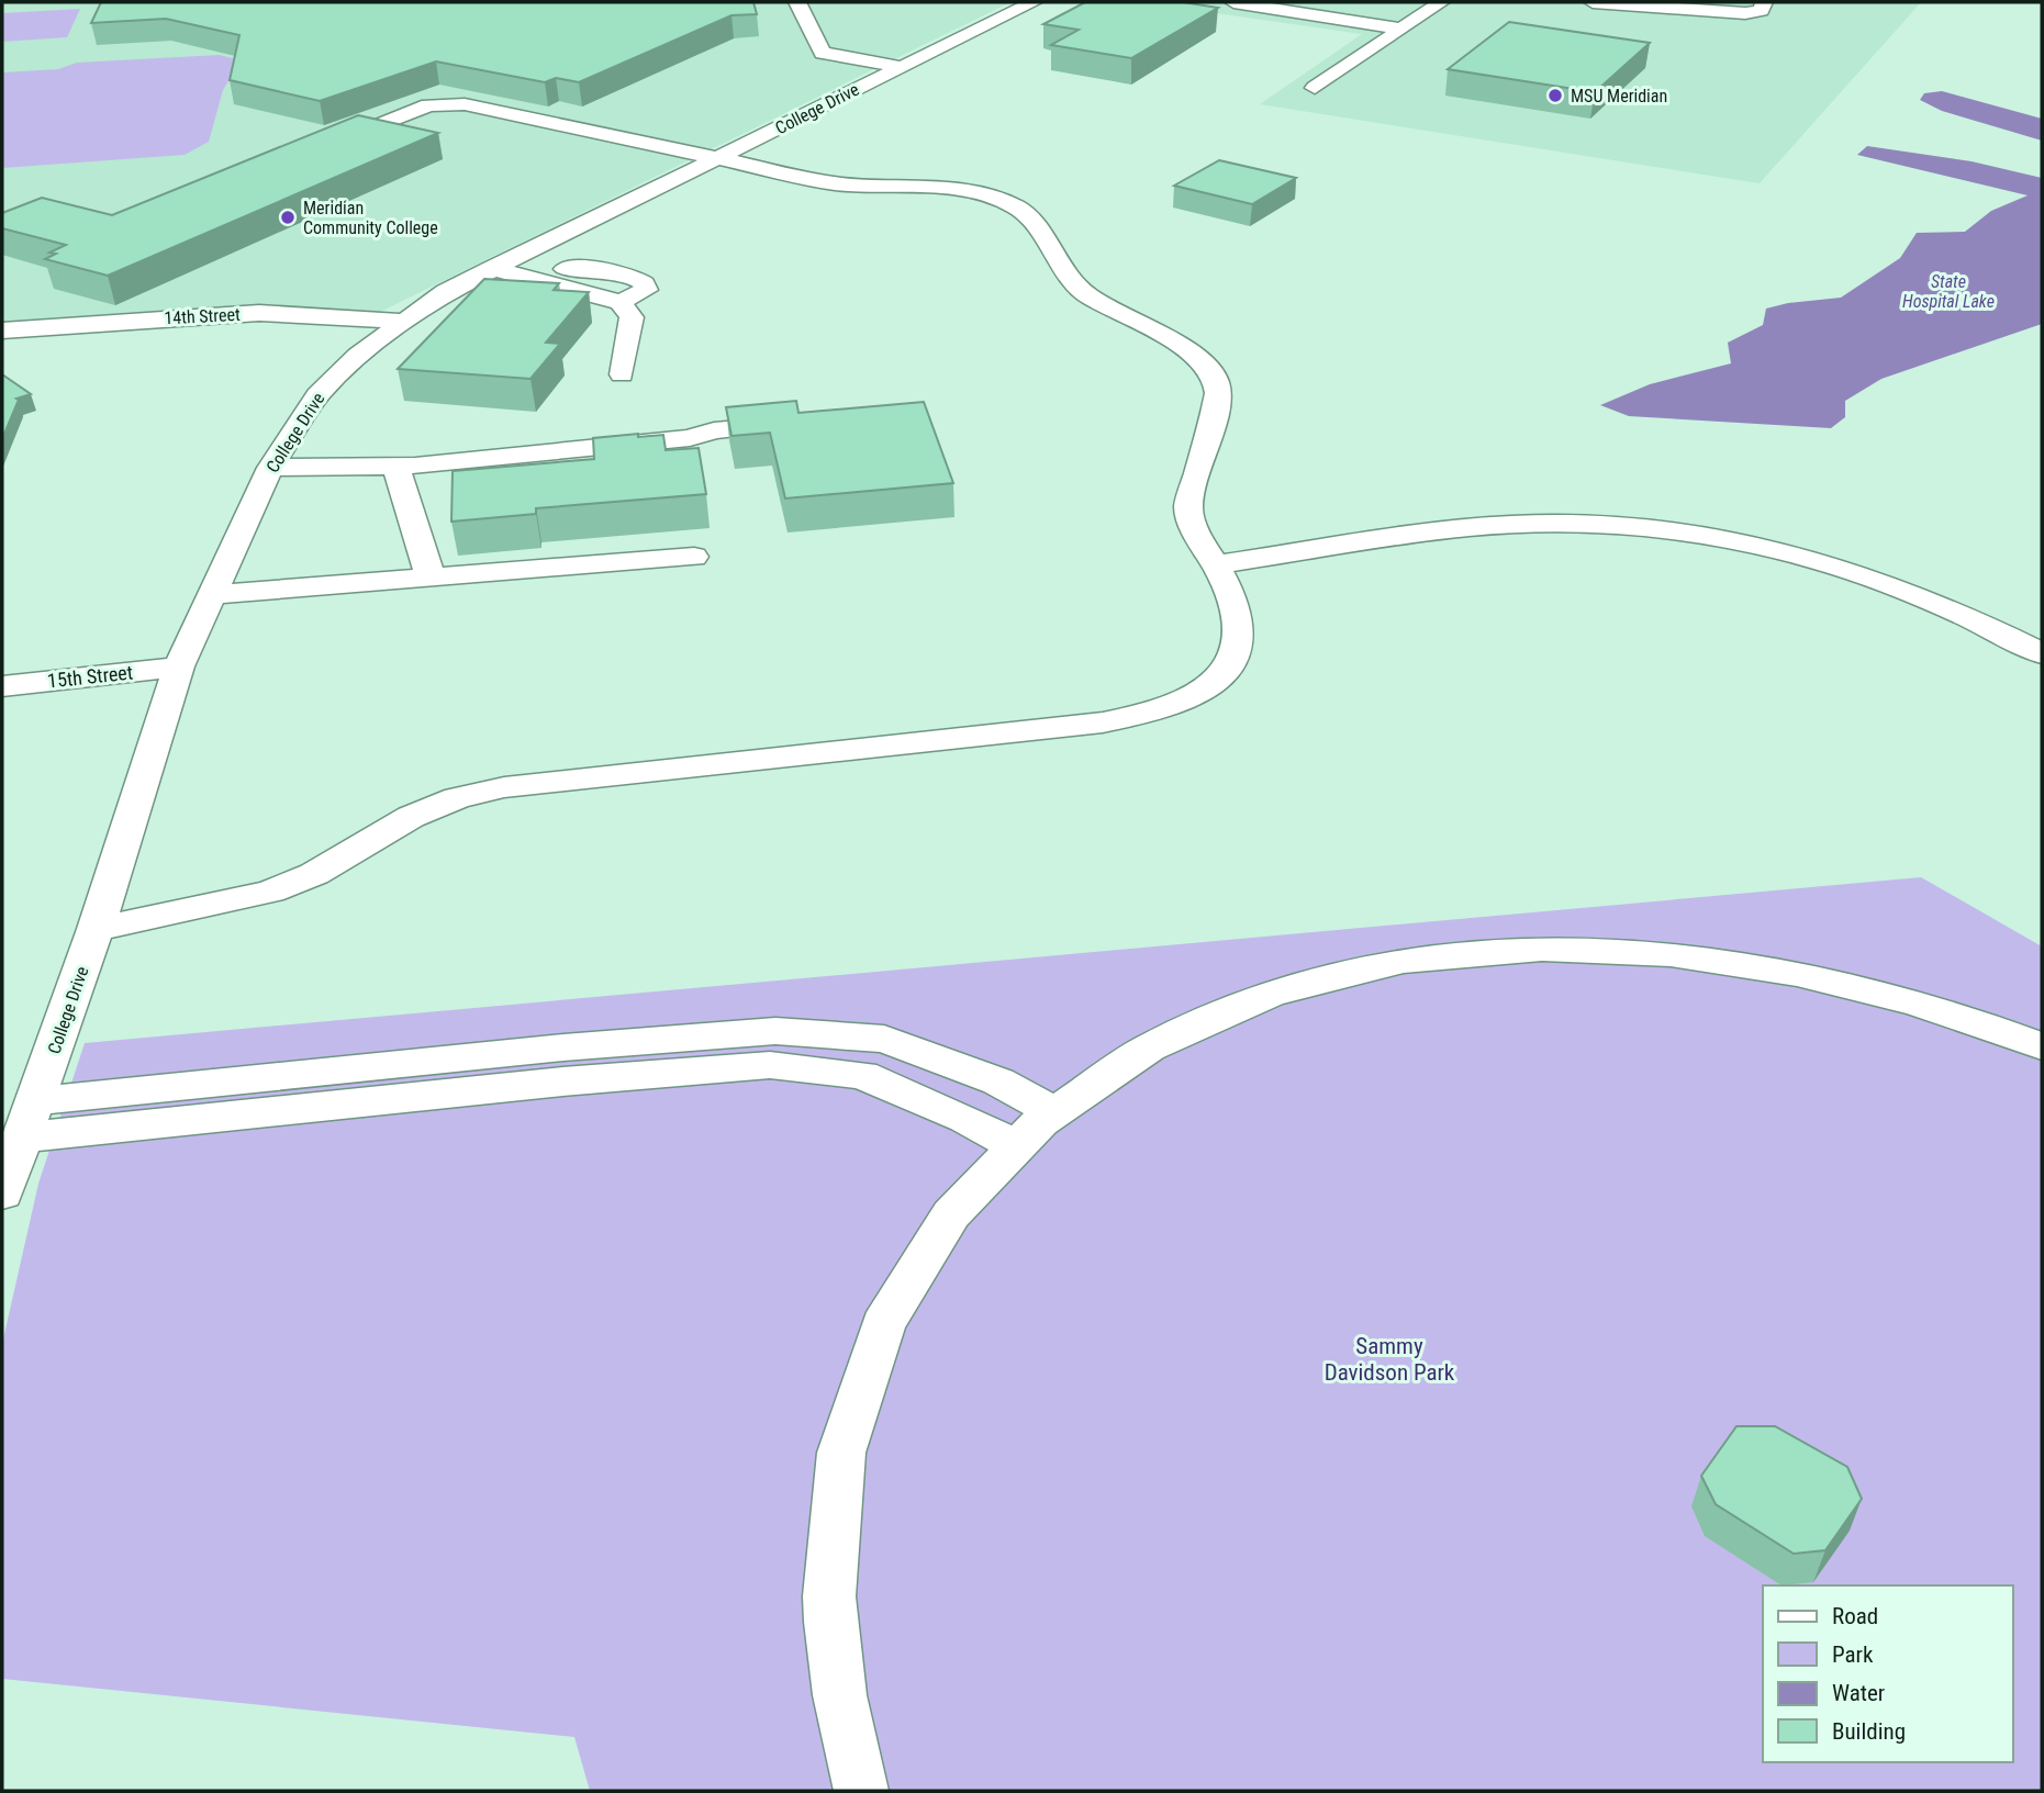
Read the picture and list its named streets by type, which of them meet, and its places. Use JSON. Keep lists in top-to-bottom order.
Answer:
{
  "streets": {
    "street": ["College Drive", "14th Street", "15th Street"]
  },
  "crossings": [
    ["College Drive", "14th Street"],
    ["College Drive", "15th Street"]
  ],
  "water": ["State Hospital Lake"],
  "parks": ["Sammy Davidson Park"],
  "places": ["MSU Meridian", "Meridian Community College"],
  "legend": [
    "Road",
    "Park",
    "Water",
    "Building"
  ]
}
